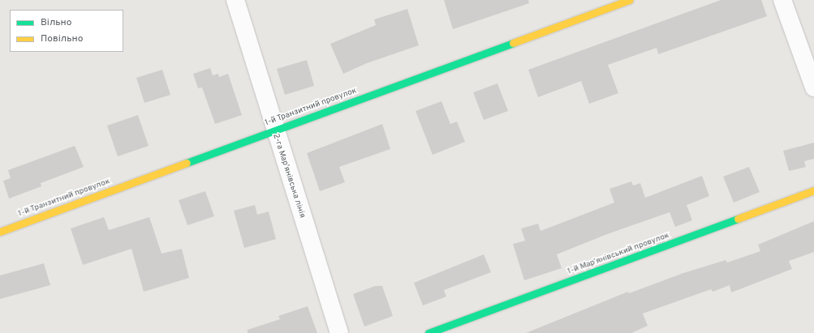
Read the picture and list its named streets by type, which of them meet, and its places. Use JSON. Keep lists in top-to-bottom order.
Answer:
{
  "streets": {
    "street": ["1-й Транзитний провулок", "2-га Марʼянівська лінія", "1-й Марʼянівський провулок"]
  },
  "crossings": [
    ["1-й Транзитний провулок", "2-га Марʼянівська лінія"]
  ],
  "legend": ["Вільно", "Повільно"]
}
